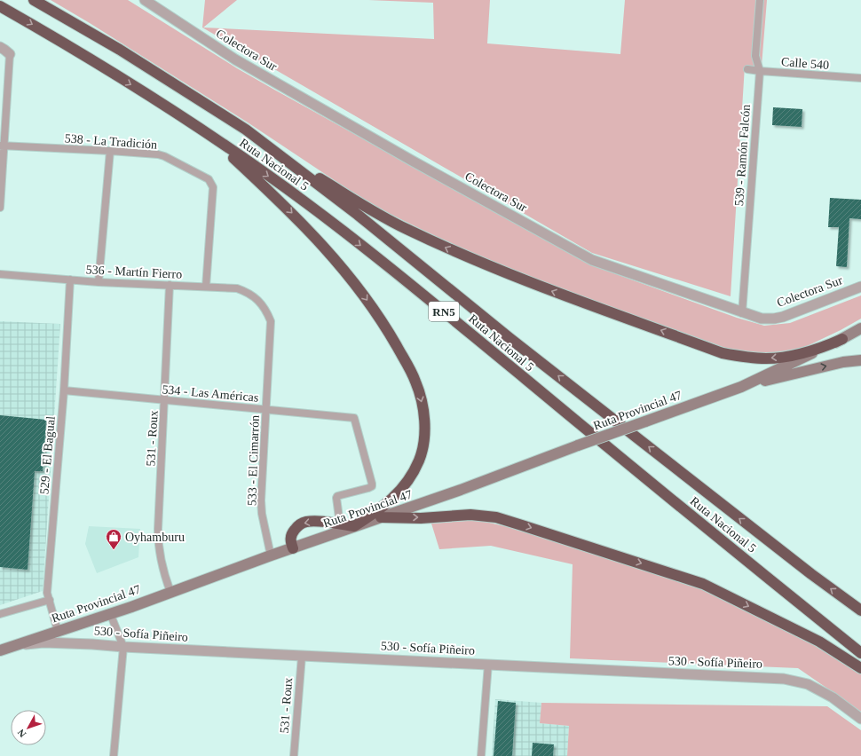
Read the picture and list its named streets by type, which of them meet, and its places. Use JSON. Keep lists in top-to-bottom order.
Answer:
{
  "streets": {
    "highway": ["Ruta Nacional 5", "RN5"],
    "main road": ["Ruta Provincial 47"],
    "street": [
      "Colectora Sur",
      "Calle 540",
      "538 - La Tradición",
      "539 - Ramón Falcón",
      "536 - Martín Fierro",
      "534 - Las Américas",
      "531 - Roux",
      "529 - El Bagual",
      "533 - El Cimarrón",
      "530 - Sofía Piñeiro"
    ]
  },
  "crossings": [
    ["Colectora Sur", "539 - Ramón Falcón"],
    ["Calle 540", "539 - Ramón Falcón"],
    ["538 - La Tradición", "536 - Martín Fierro"],
    ["536 - Martín Fierro", "531 - Roux"],
    ["536 - Martín Fierro", "529 - El Bagual"],
    ["536 - Martín Fierro", "533 - El Cimarrón"],
    ["534 - Las Américas", "531 - Roux"],
    ["534 - Las Américas", "529 - El Bagual"],
    ["534 - Las Américas", "533 - El Cimarrón"],
    ["Ruta Provincial 47", "531 - Roux"],
    ["Ruta Provincial 47", "529 - El Bagual"],
    ["Ruta Provincial 47", "533 - El Cimarrón"],
    ["Ruta Provincial 47", "530 - Sofía Piñeiro"],
    ["531 - Roux", "530 - Sofía Piñeiro"]
  ],
  "places": {
    "shop": ["Oyhamburu"]
  },
  "north": "bottom left"
}
